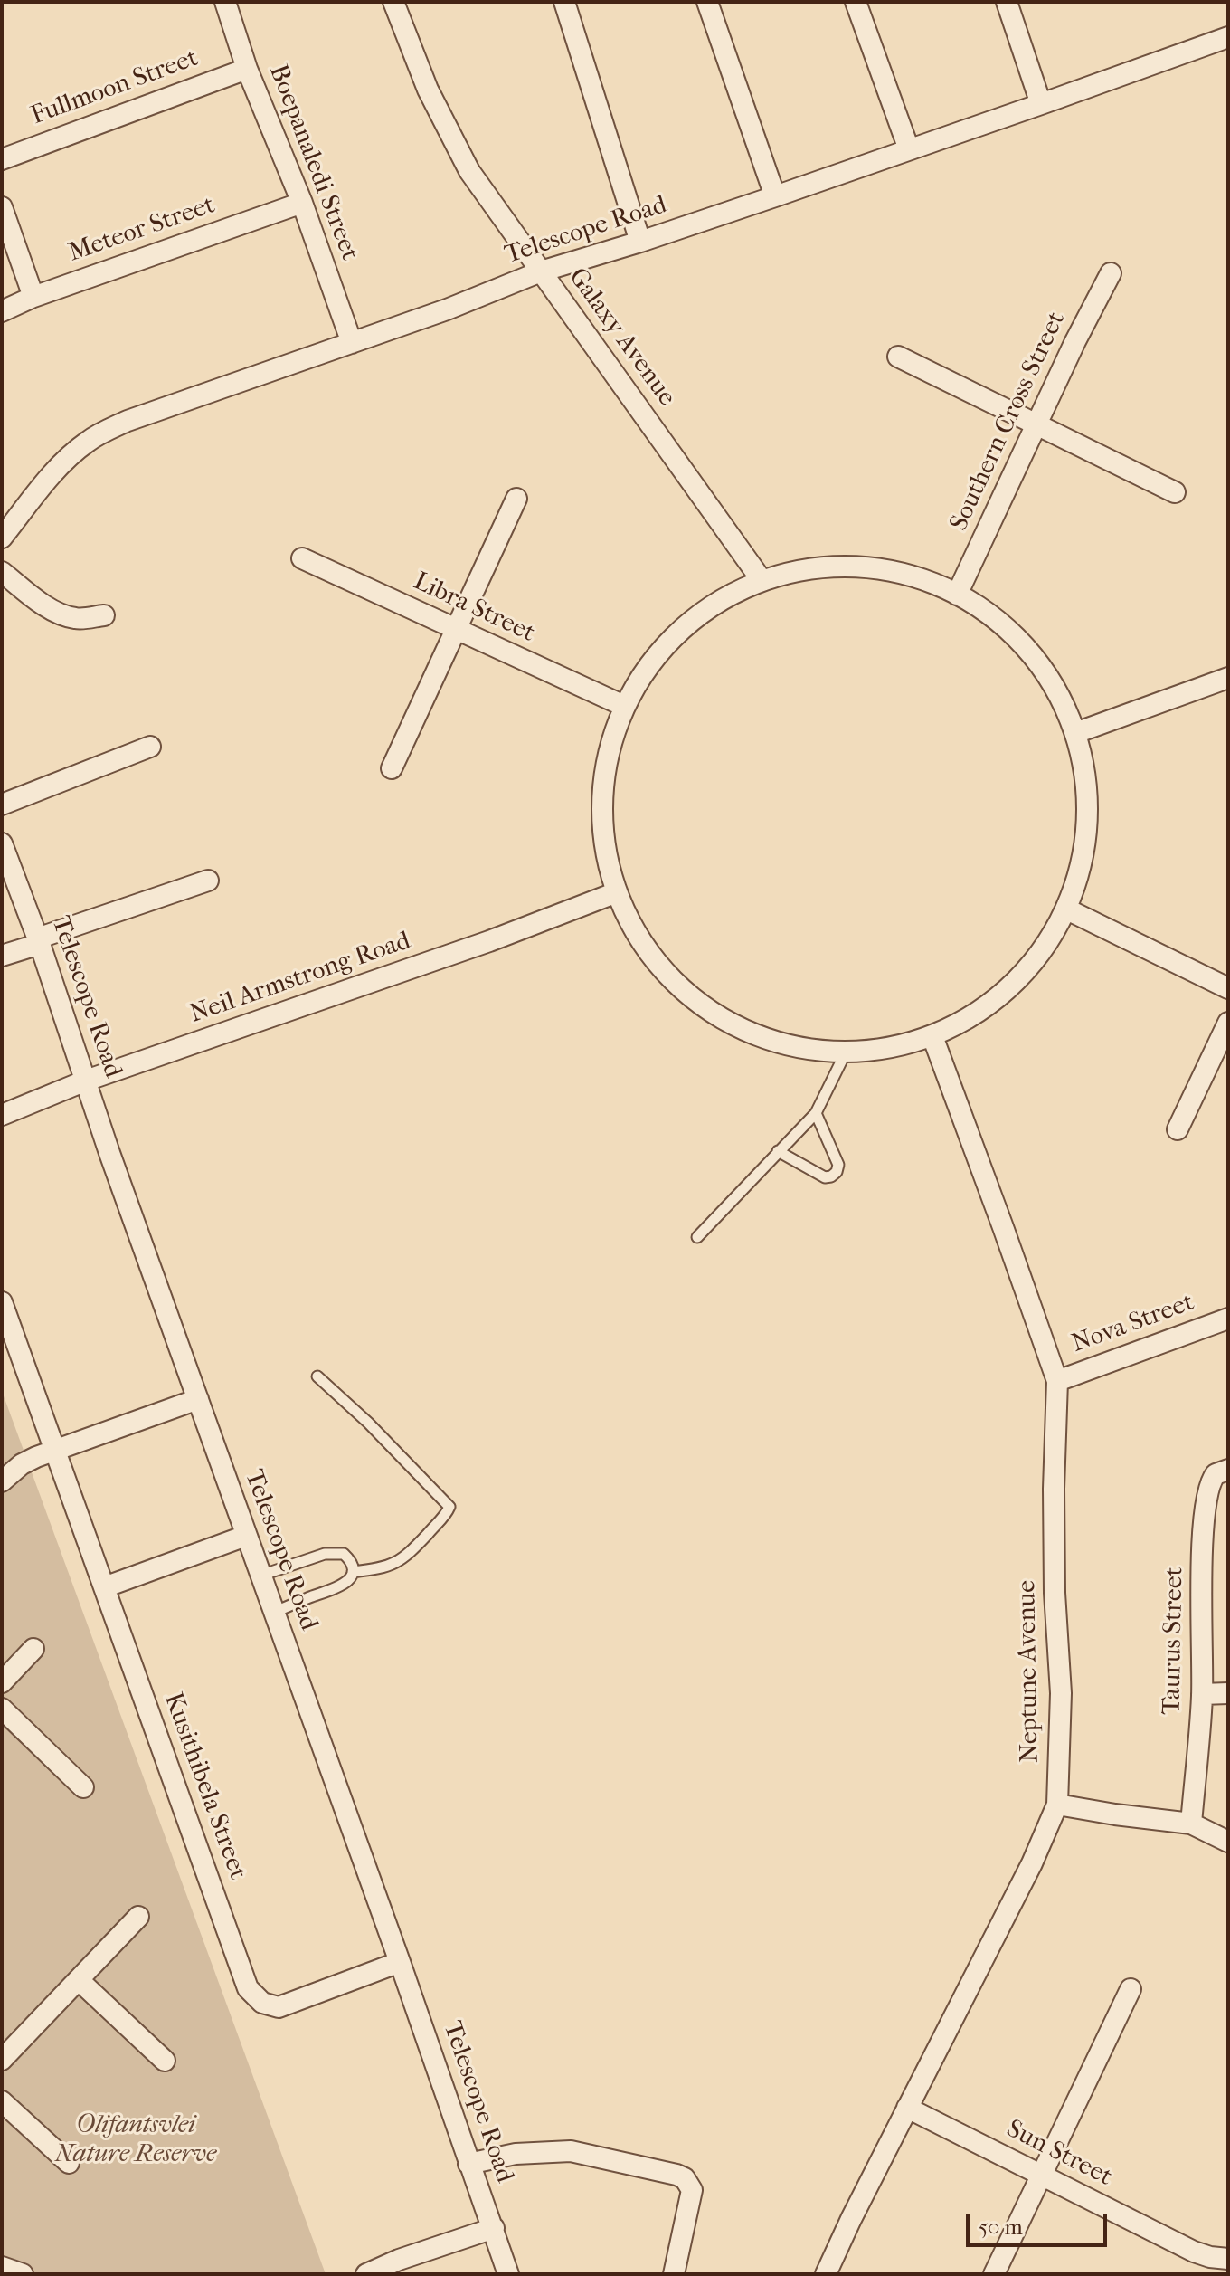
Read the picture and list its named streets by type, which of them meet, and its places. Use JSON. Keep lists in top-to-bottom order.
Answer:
{
  "streets": {
    "street": [
      "Fullmoon Street",
      "Boepanaledi Street",
      "Meteor Street",
      "Telescope Road",
      "Galaxy Avenue",
      "Southern Cross Street",
      "Libra Street",
      "Neil Armstrong Road",
      "Nova Street",
      "Taurus Street",
      "Neptune Avenue",
      "Kusithibela Street",
      "Sun Street"
    ]
  },
  "crossings": [
    ["Fullmoon Street", "Boepanaledi Street"],
    ["Boepanaledi Street", "Meteor Street"],
    ["Boepanaledi Street", "Telescope Road"],
    ["Telescope Road", "Galaxy Avenue"],
    ["Telescope Road", "Neil Armstrong Road"],
    ["Telescope Road", "Kusithibela Street"],
    ["Nova Street", "Neptune Avenue"],
    ["Neptune Avenue", "Sun Street"]
  ],
  "parks": ["Olifantsvlei Nature Reserve"],
  "scale_bar": "50 m"
}
